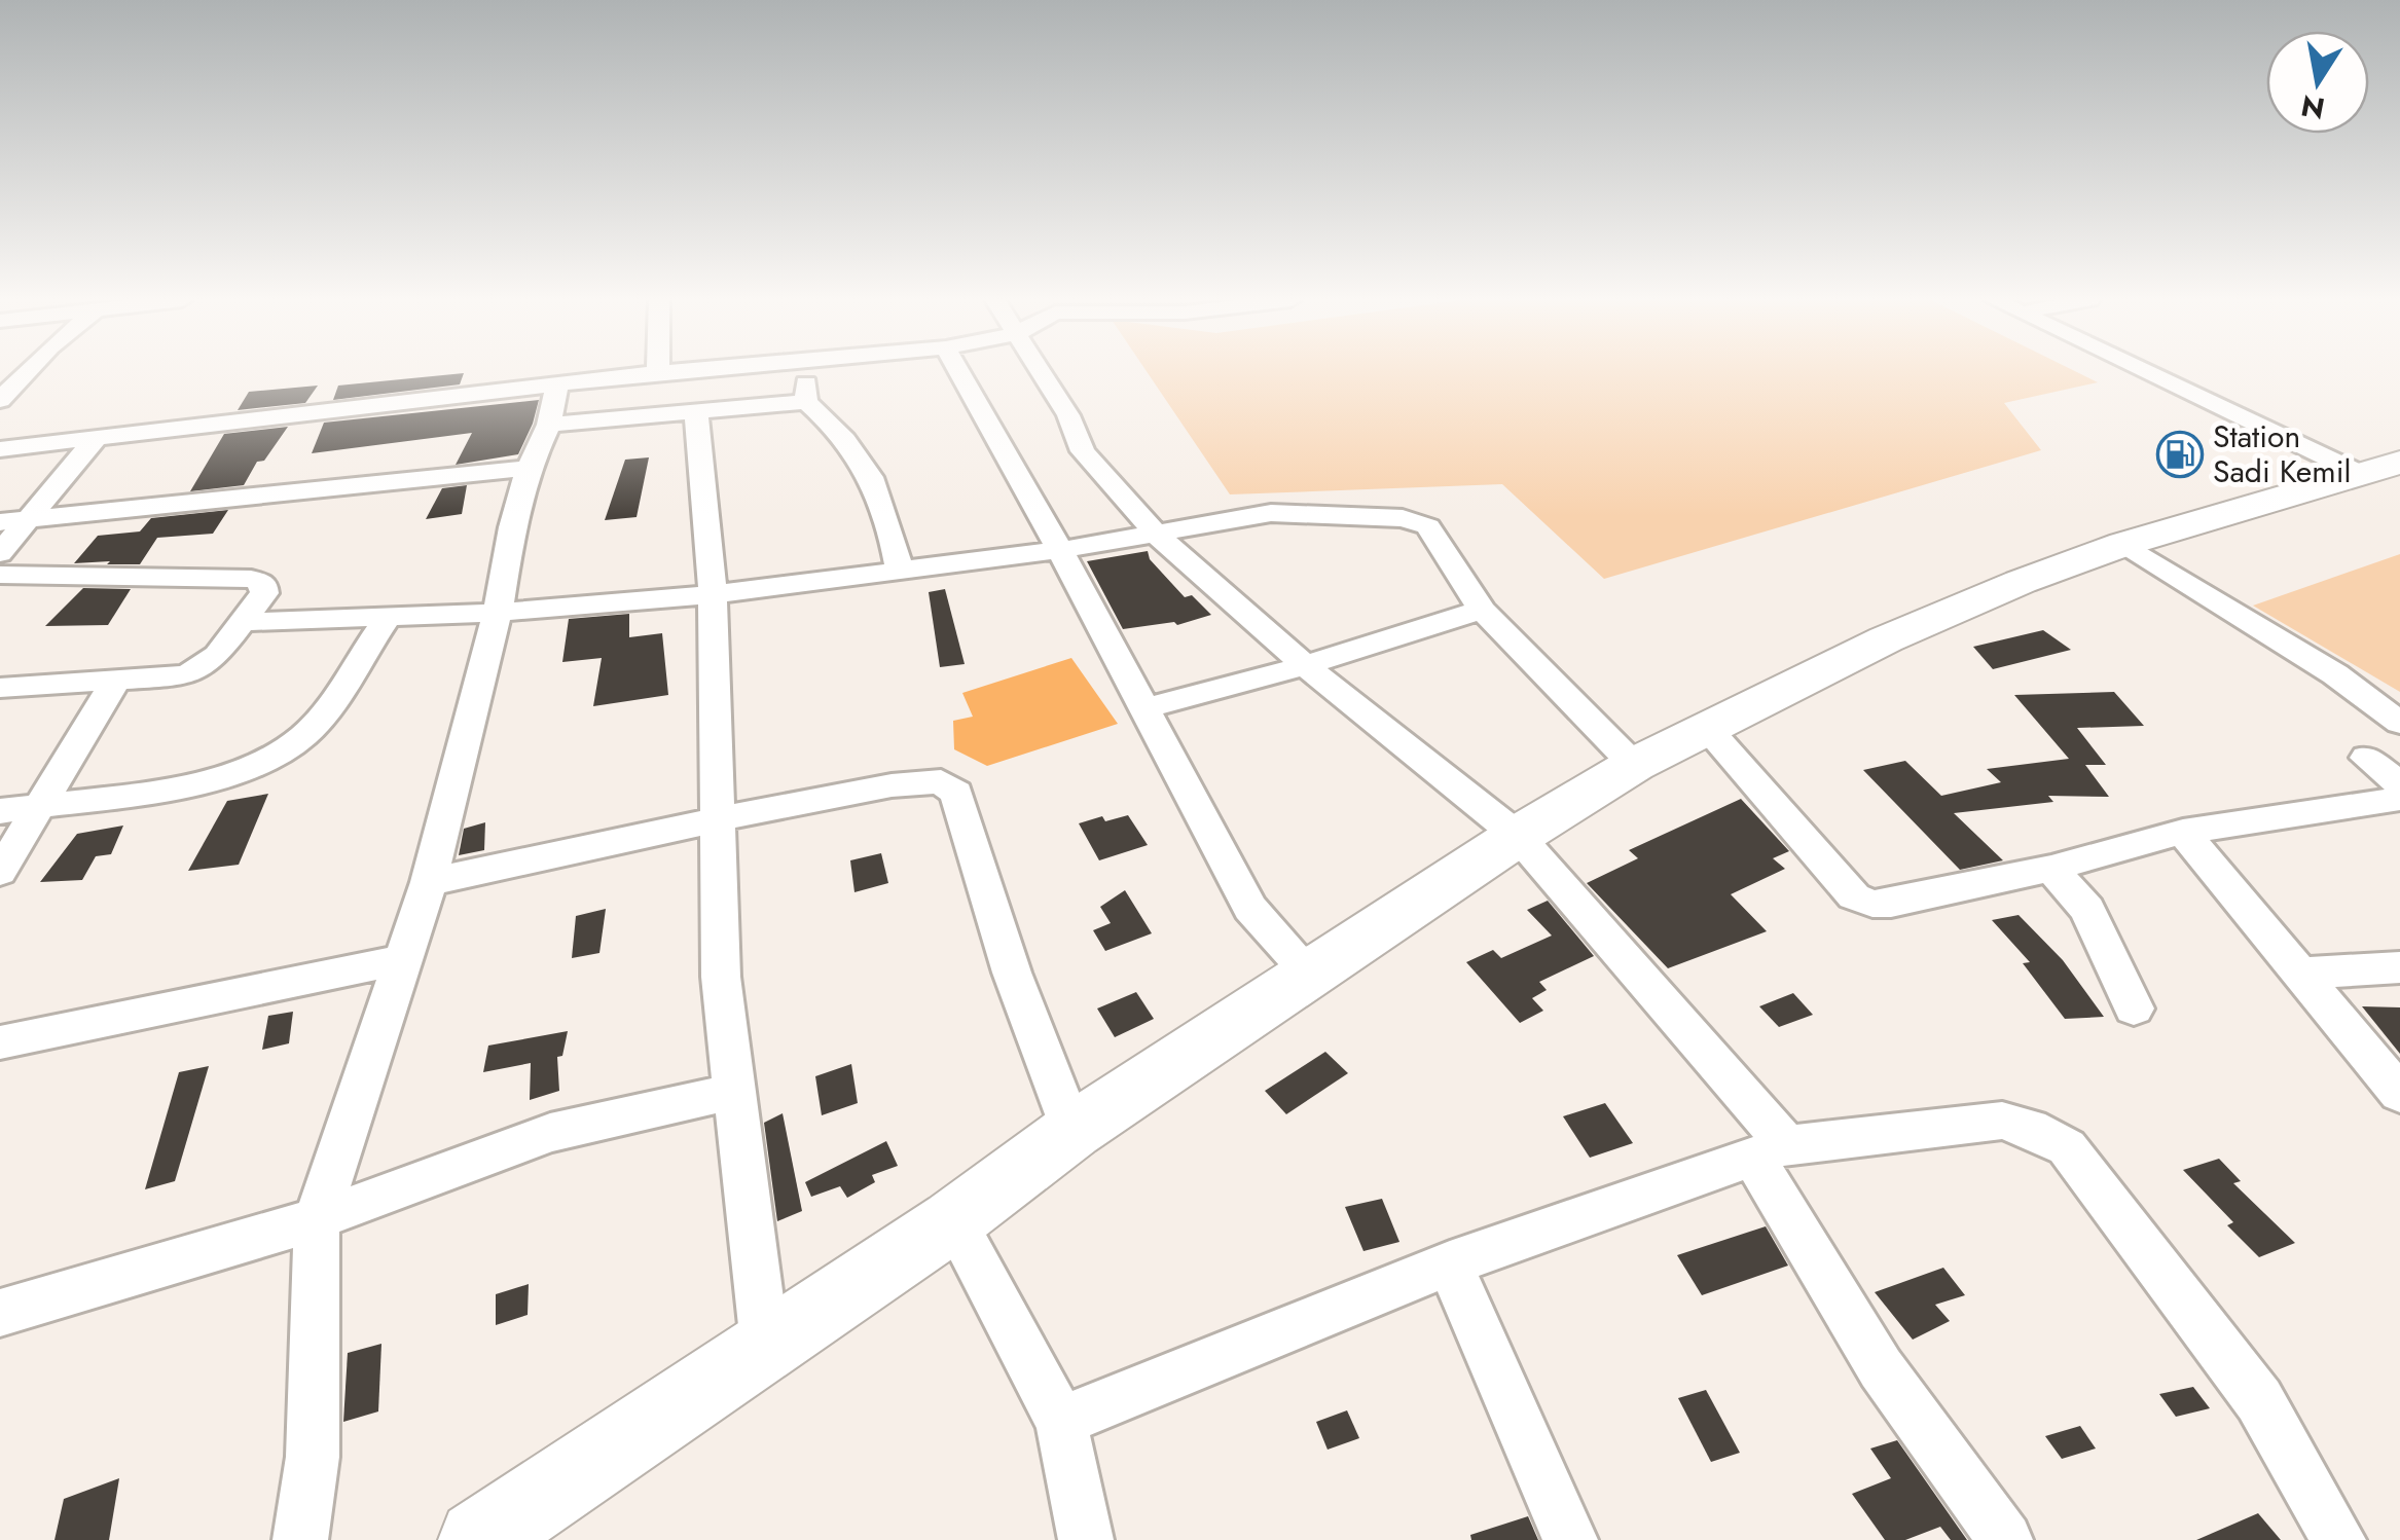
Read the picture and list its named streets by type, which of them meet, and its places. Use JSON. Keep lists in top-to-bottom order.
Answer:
{
  "places": {
    "fuel station": ["Station Sadi Kemil"]
  },
  "north": "bottom"
}
